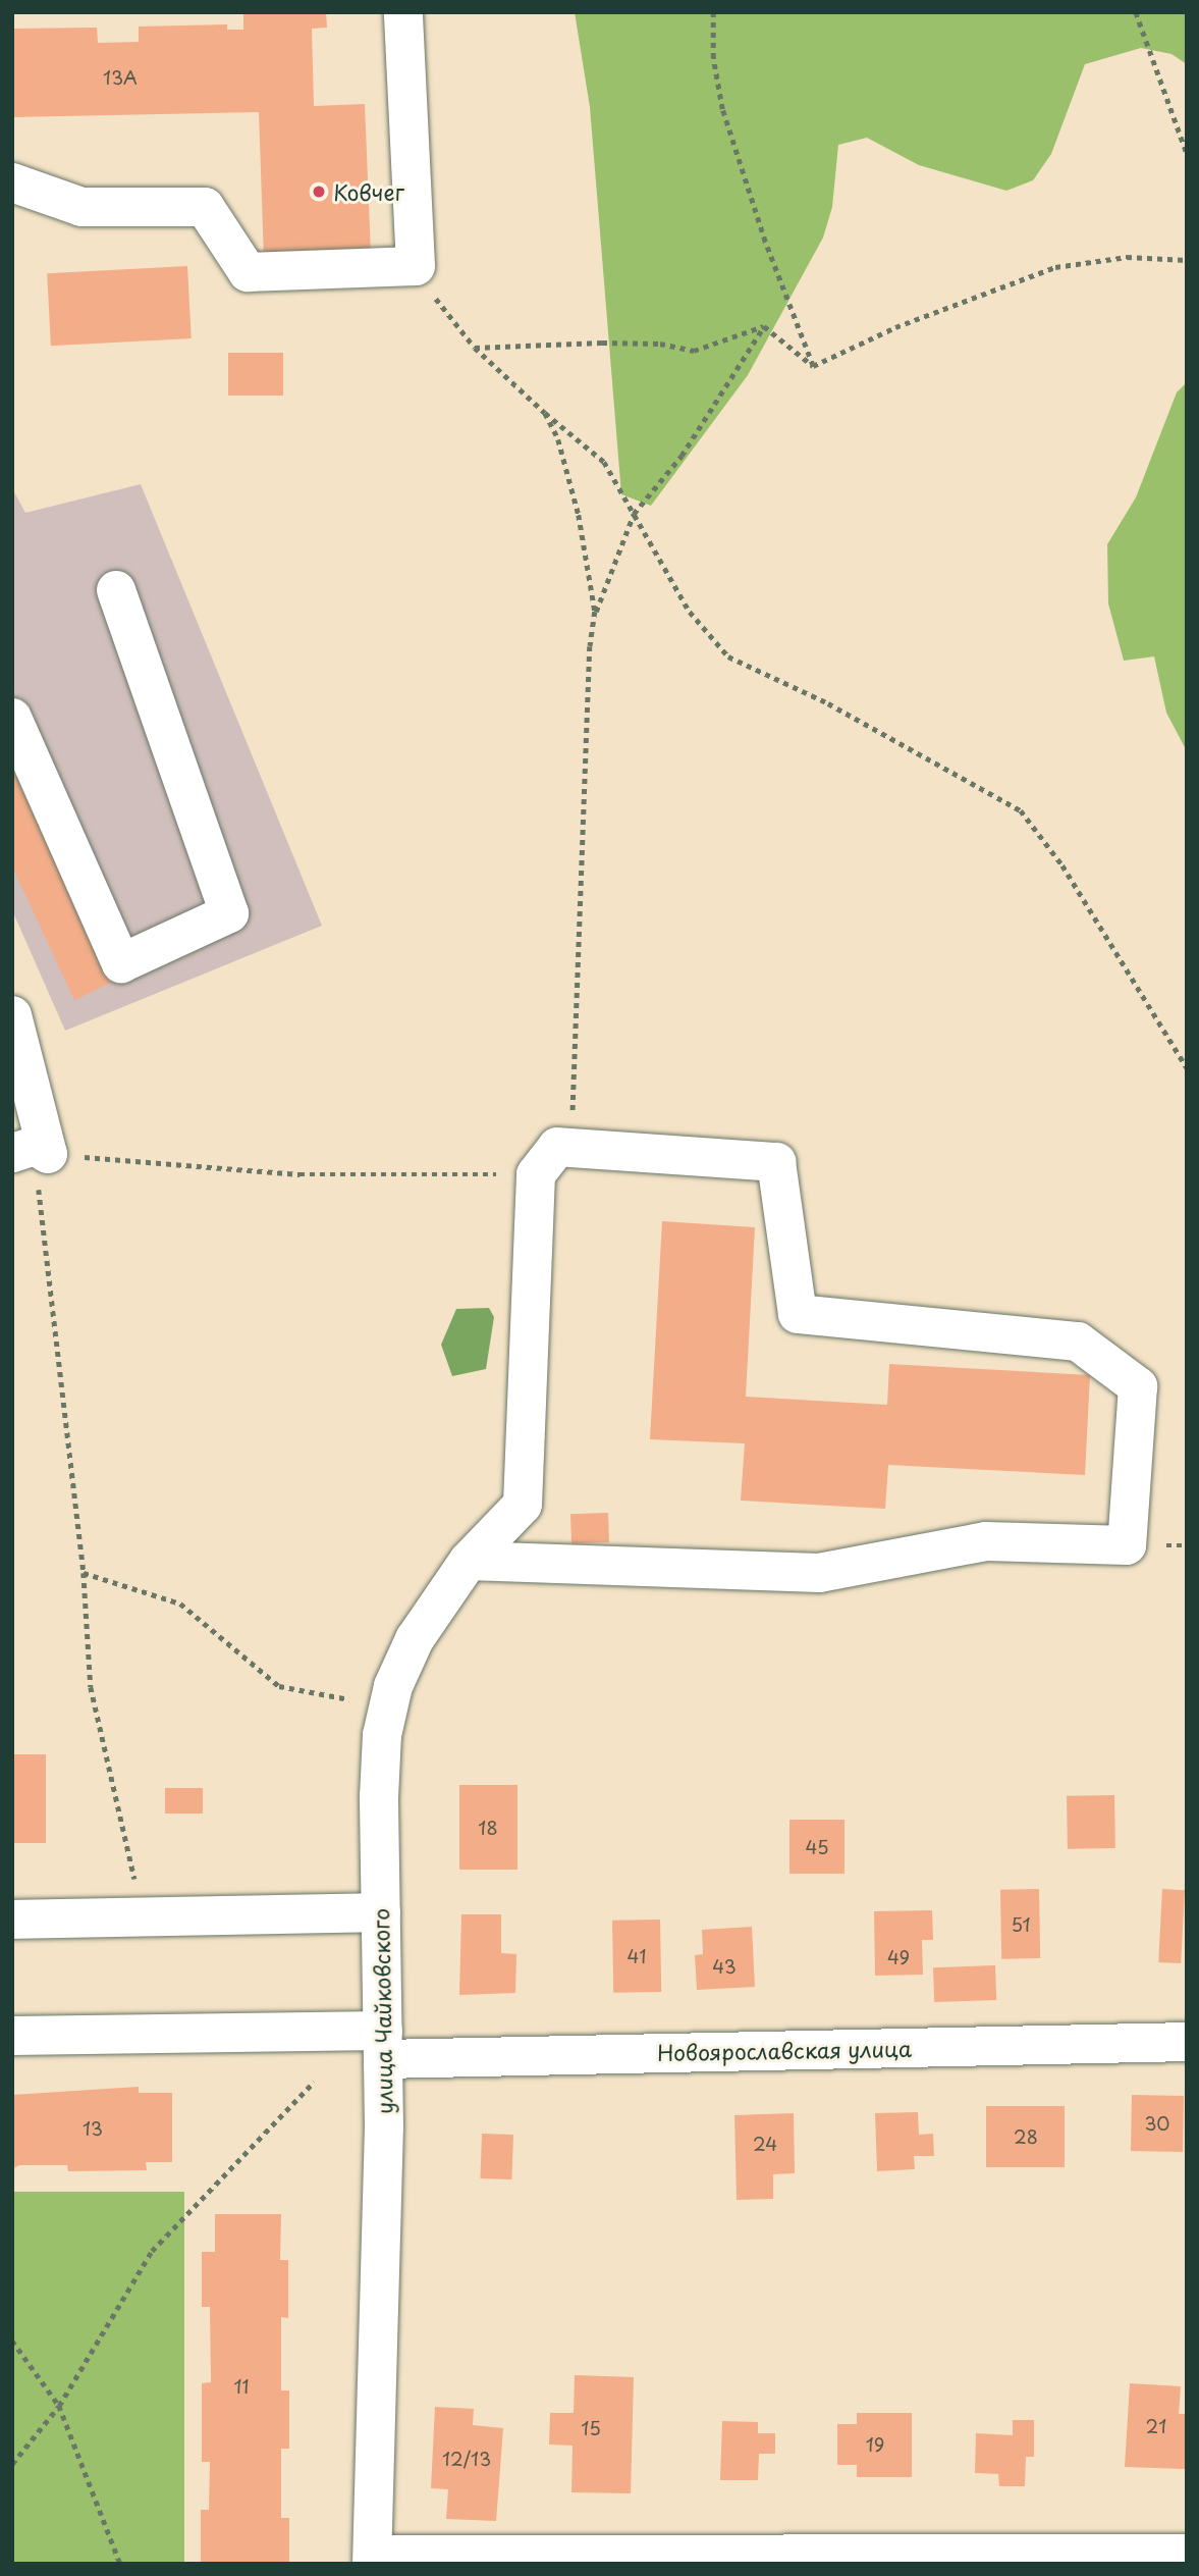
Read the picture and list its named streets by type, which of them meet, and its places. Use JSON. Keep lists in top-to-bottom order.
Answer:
{
  "streets": {
    "street": ["улица Чайковского", "Новоярославская улица"]
  },
  "crossings": [
    ["улица Чайковского", "Новоярославская улица"]
  ],
  "places": ["Ковчег"],
  "house_numbers": [
    "13А",
    "18",
    "45",
    "51",
    "41",
    "49",
    "43",
    "30",
    "13",
    "28",
    "24",
    "11",
    "21",
    "15",
    "19",
    "12/13"
  ]
}
